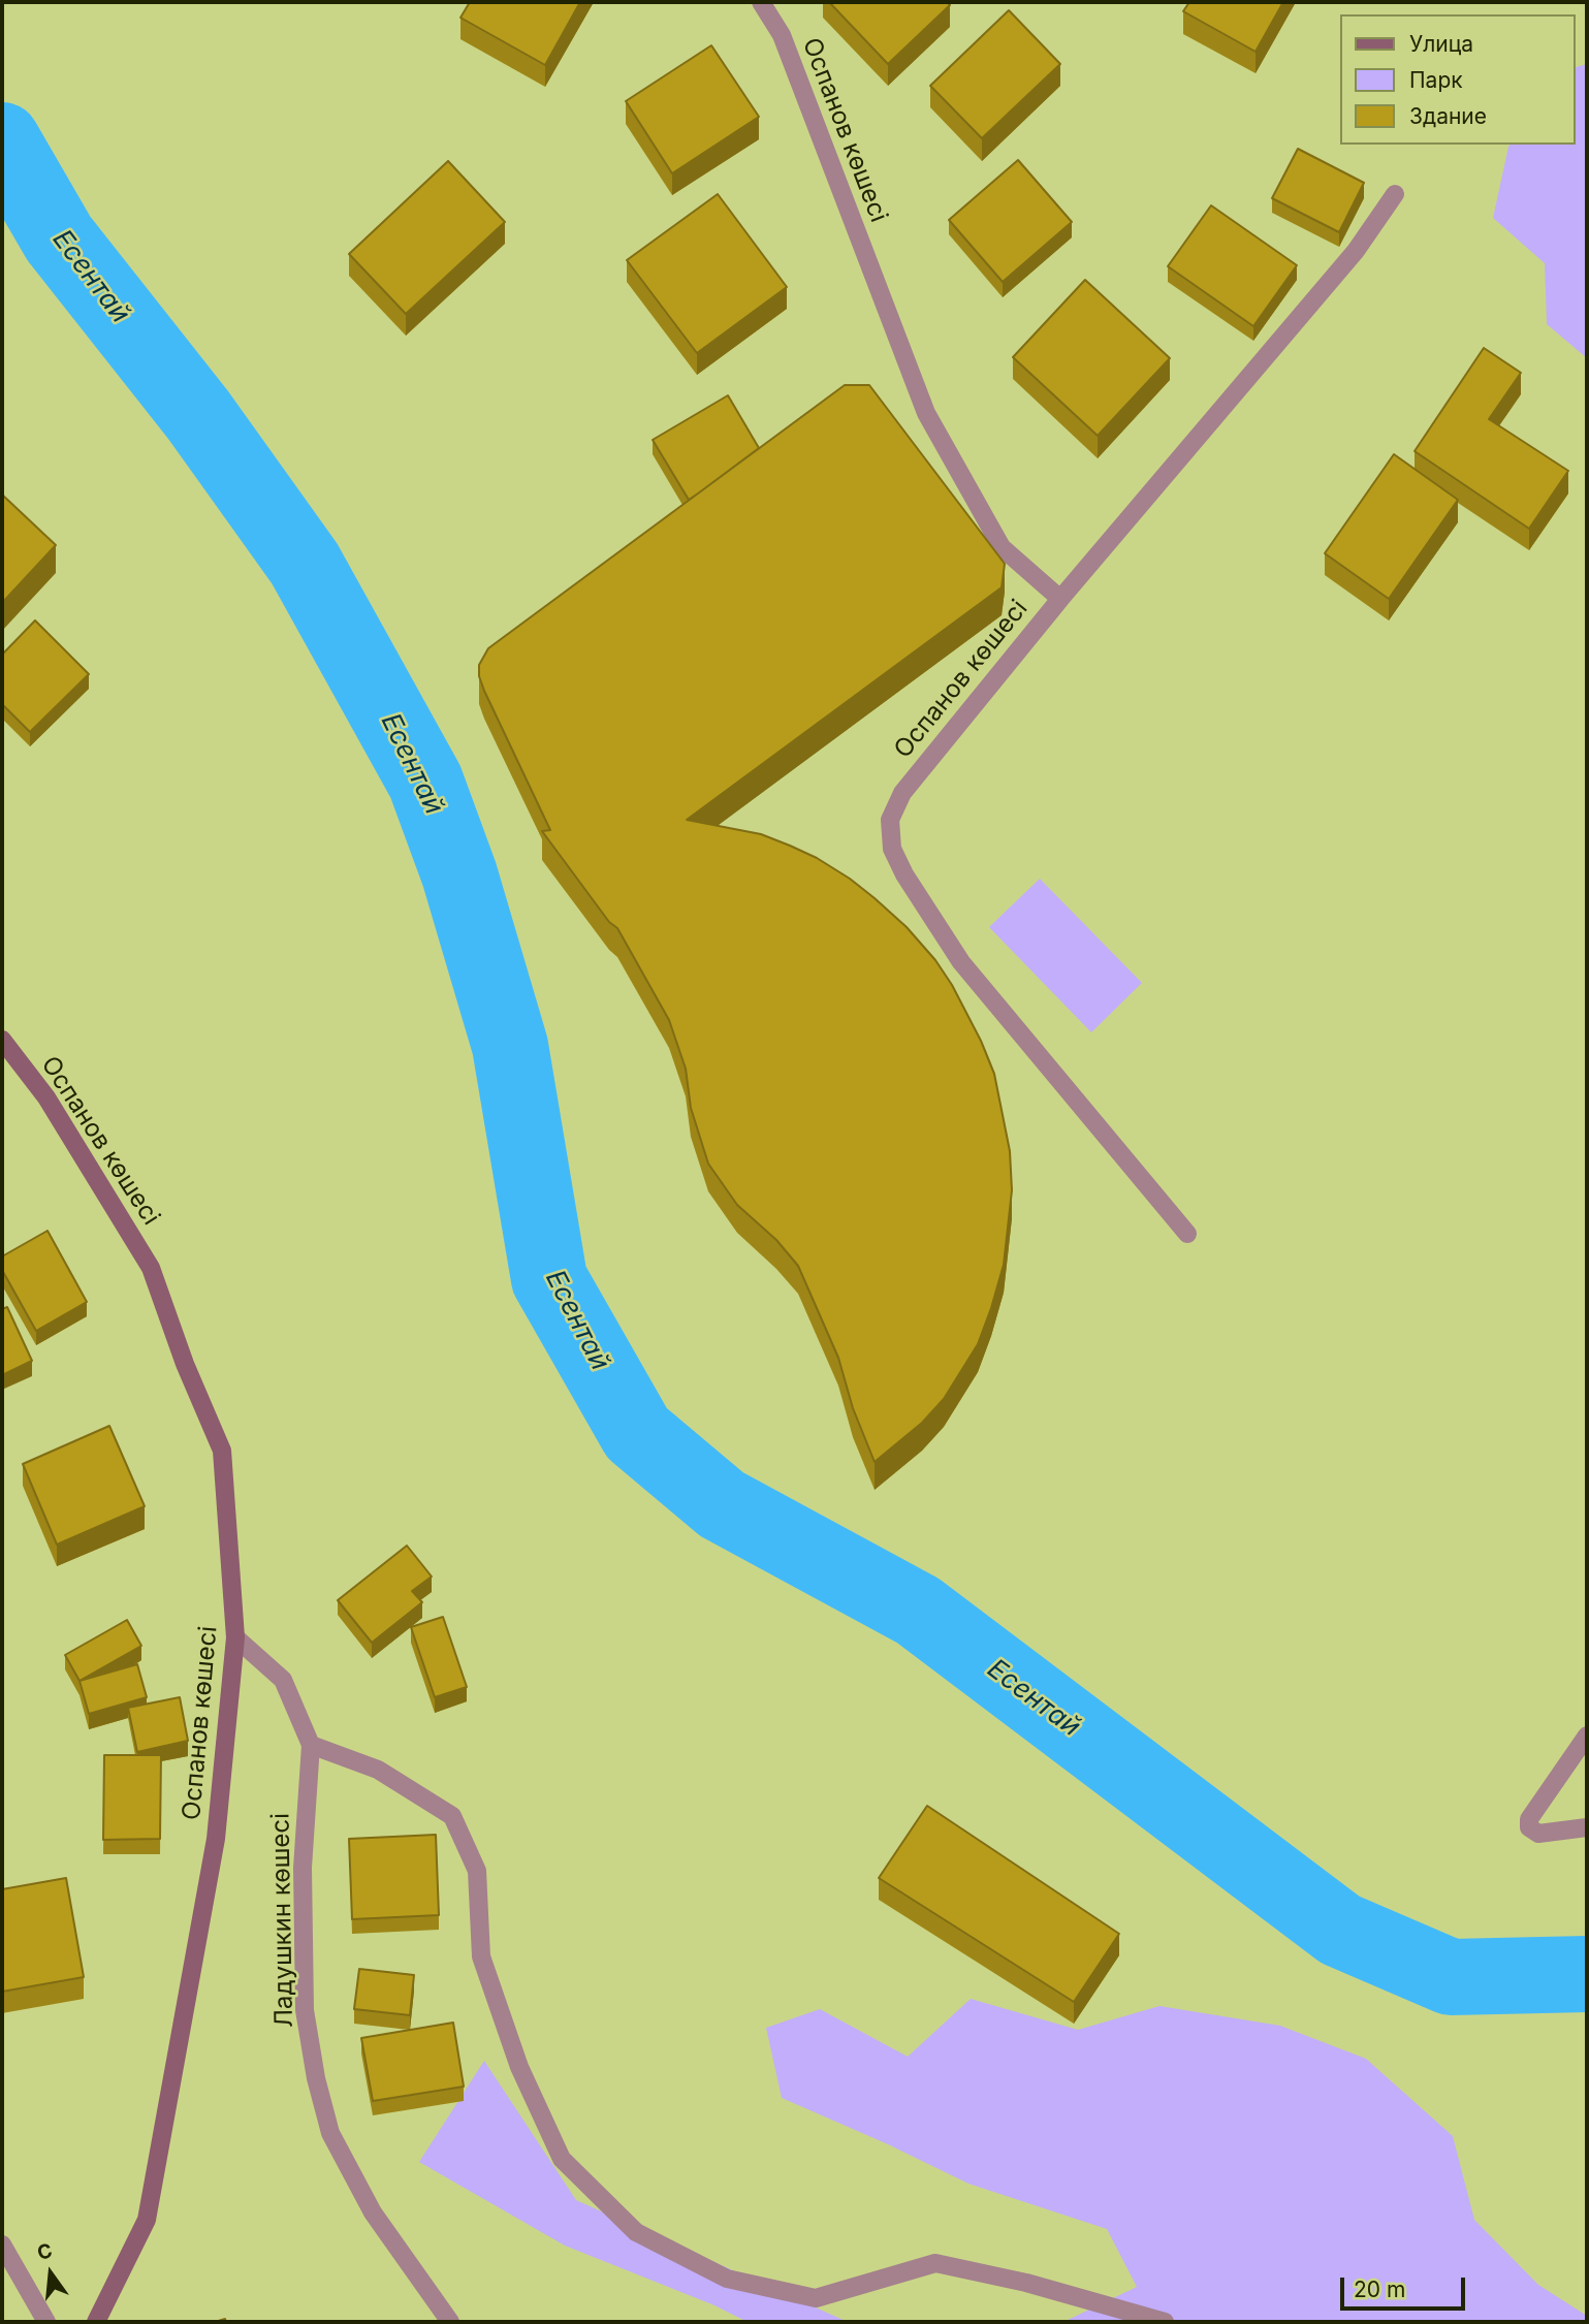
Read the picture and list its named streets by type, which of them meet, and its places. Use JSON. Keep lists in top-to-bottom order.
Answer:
{
  "streets": {
    "street": ["Оспанов көшесі", "Ладушкин көшесі"]
  },
  "crossings": [
    ["Оспанов көшесі", "Ладушкин көшесі"]
  ],
  "water": ["Есентай"],
  "legend": ["Улица", "Парк", "Здание"],
  "scale_bar": "20 m",
  "north": "top"
}
